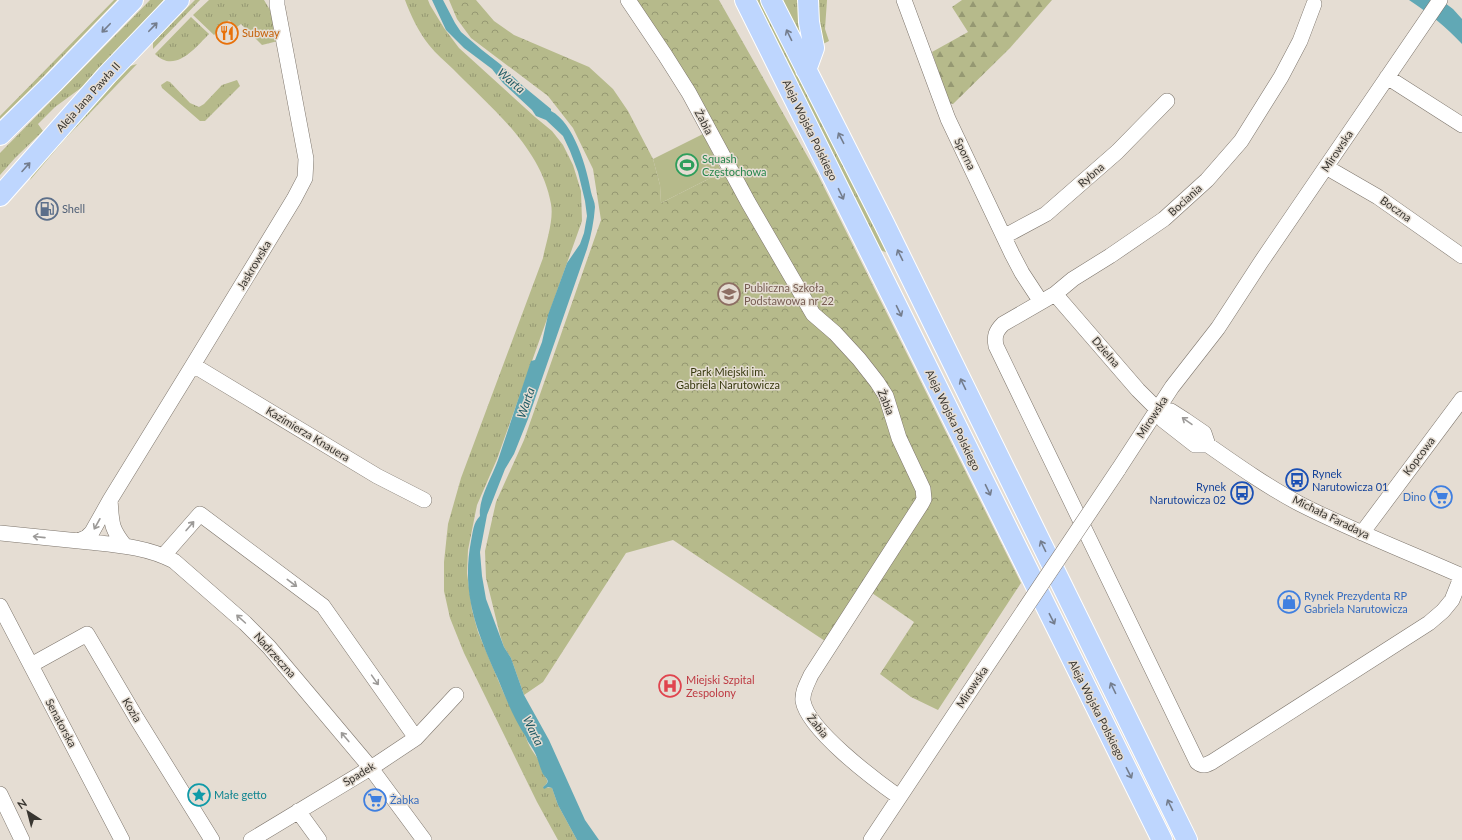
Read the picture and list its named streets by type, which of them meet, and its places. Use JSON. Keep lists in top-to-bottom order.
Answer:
{
  "streets": {
    "main road": ["Aleja Jana Pawła II", "Aleja Wojska Polskiego"],
    "street": [
      "Żabia",
      "Mirowska",
      "Sporna",
      "Rybna",
      "Bociania",
      "Boczna",
      "Jaskrowska",
      "Dzielna",
      "Kazimierza Knauera",
      "Kopcowa",
      "Michała Faradaya",
      "Nadrzeczna",
      "Kozia",
      "Senatorska",
      "Spadek"
    ]
  },
  "crossings": [
    ["Żabia", "Mirowska"],
    ["Mirowska", "Boczna"],
    ["Mirowska", "Dzielna"],
    ["Mirowska", "Michała Faradaya"],
    ["Sporna", "Rybna"],
    ["Sporna", "Bociania"],
    ["Bociania", "Dzielna"],
    ["Bociania", "Michała Faradaya"],
    ["Jaskrowska", "Kazimierza Knauera"],
    ["Jaskrowska", "Nadrzeczna"],
    ["Dzielna", "Michała Faradaya"],
    ["Kopcowa", "Michała Faradaya"],
    ["Nadrzeczna", "Spadek"],
    ["Kozia", "Senatorska"]
  ],
  "one_way": ["Nadrzeczna"],
  "water": ["Warta"],
  "parks": ["Park Miejski im. Gabriela Narutowicza"],
  "places": {
    "restaurant": ["Subway"],
    "sports": ["Squash Częstochowa"],
    "fuel station": ["Shell"],
    "school or university": ["Publiczna Szkoła Podstawowa nr 22"],
    "bus stop": ["Rynek Narutowicza 01", "Rynek Narutowicza 02"],
    "supermarket": ["Dino", "Żabka"],
    "shop": ["Rynek Prezydenta RP Gabriela Narutowicza"],
    "hospital": ["Miejski Szpital Zespolony"],
    "place": ["Małe getto"]
  },
  "north": "top left"
}
